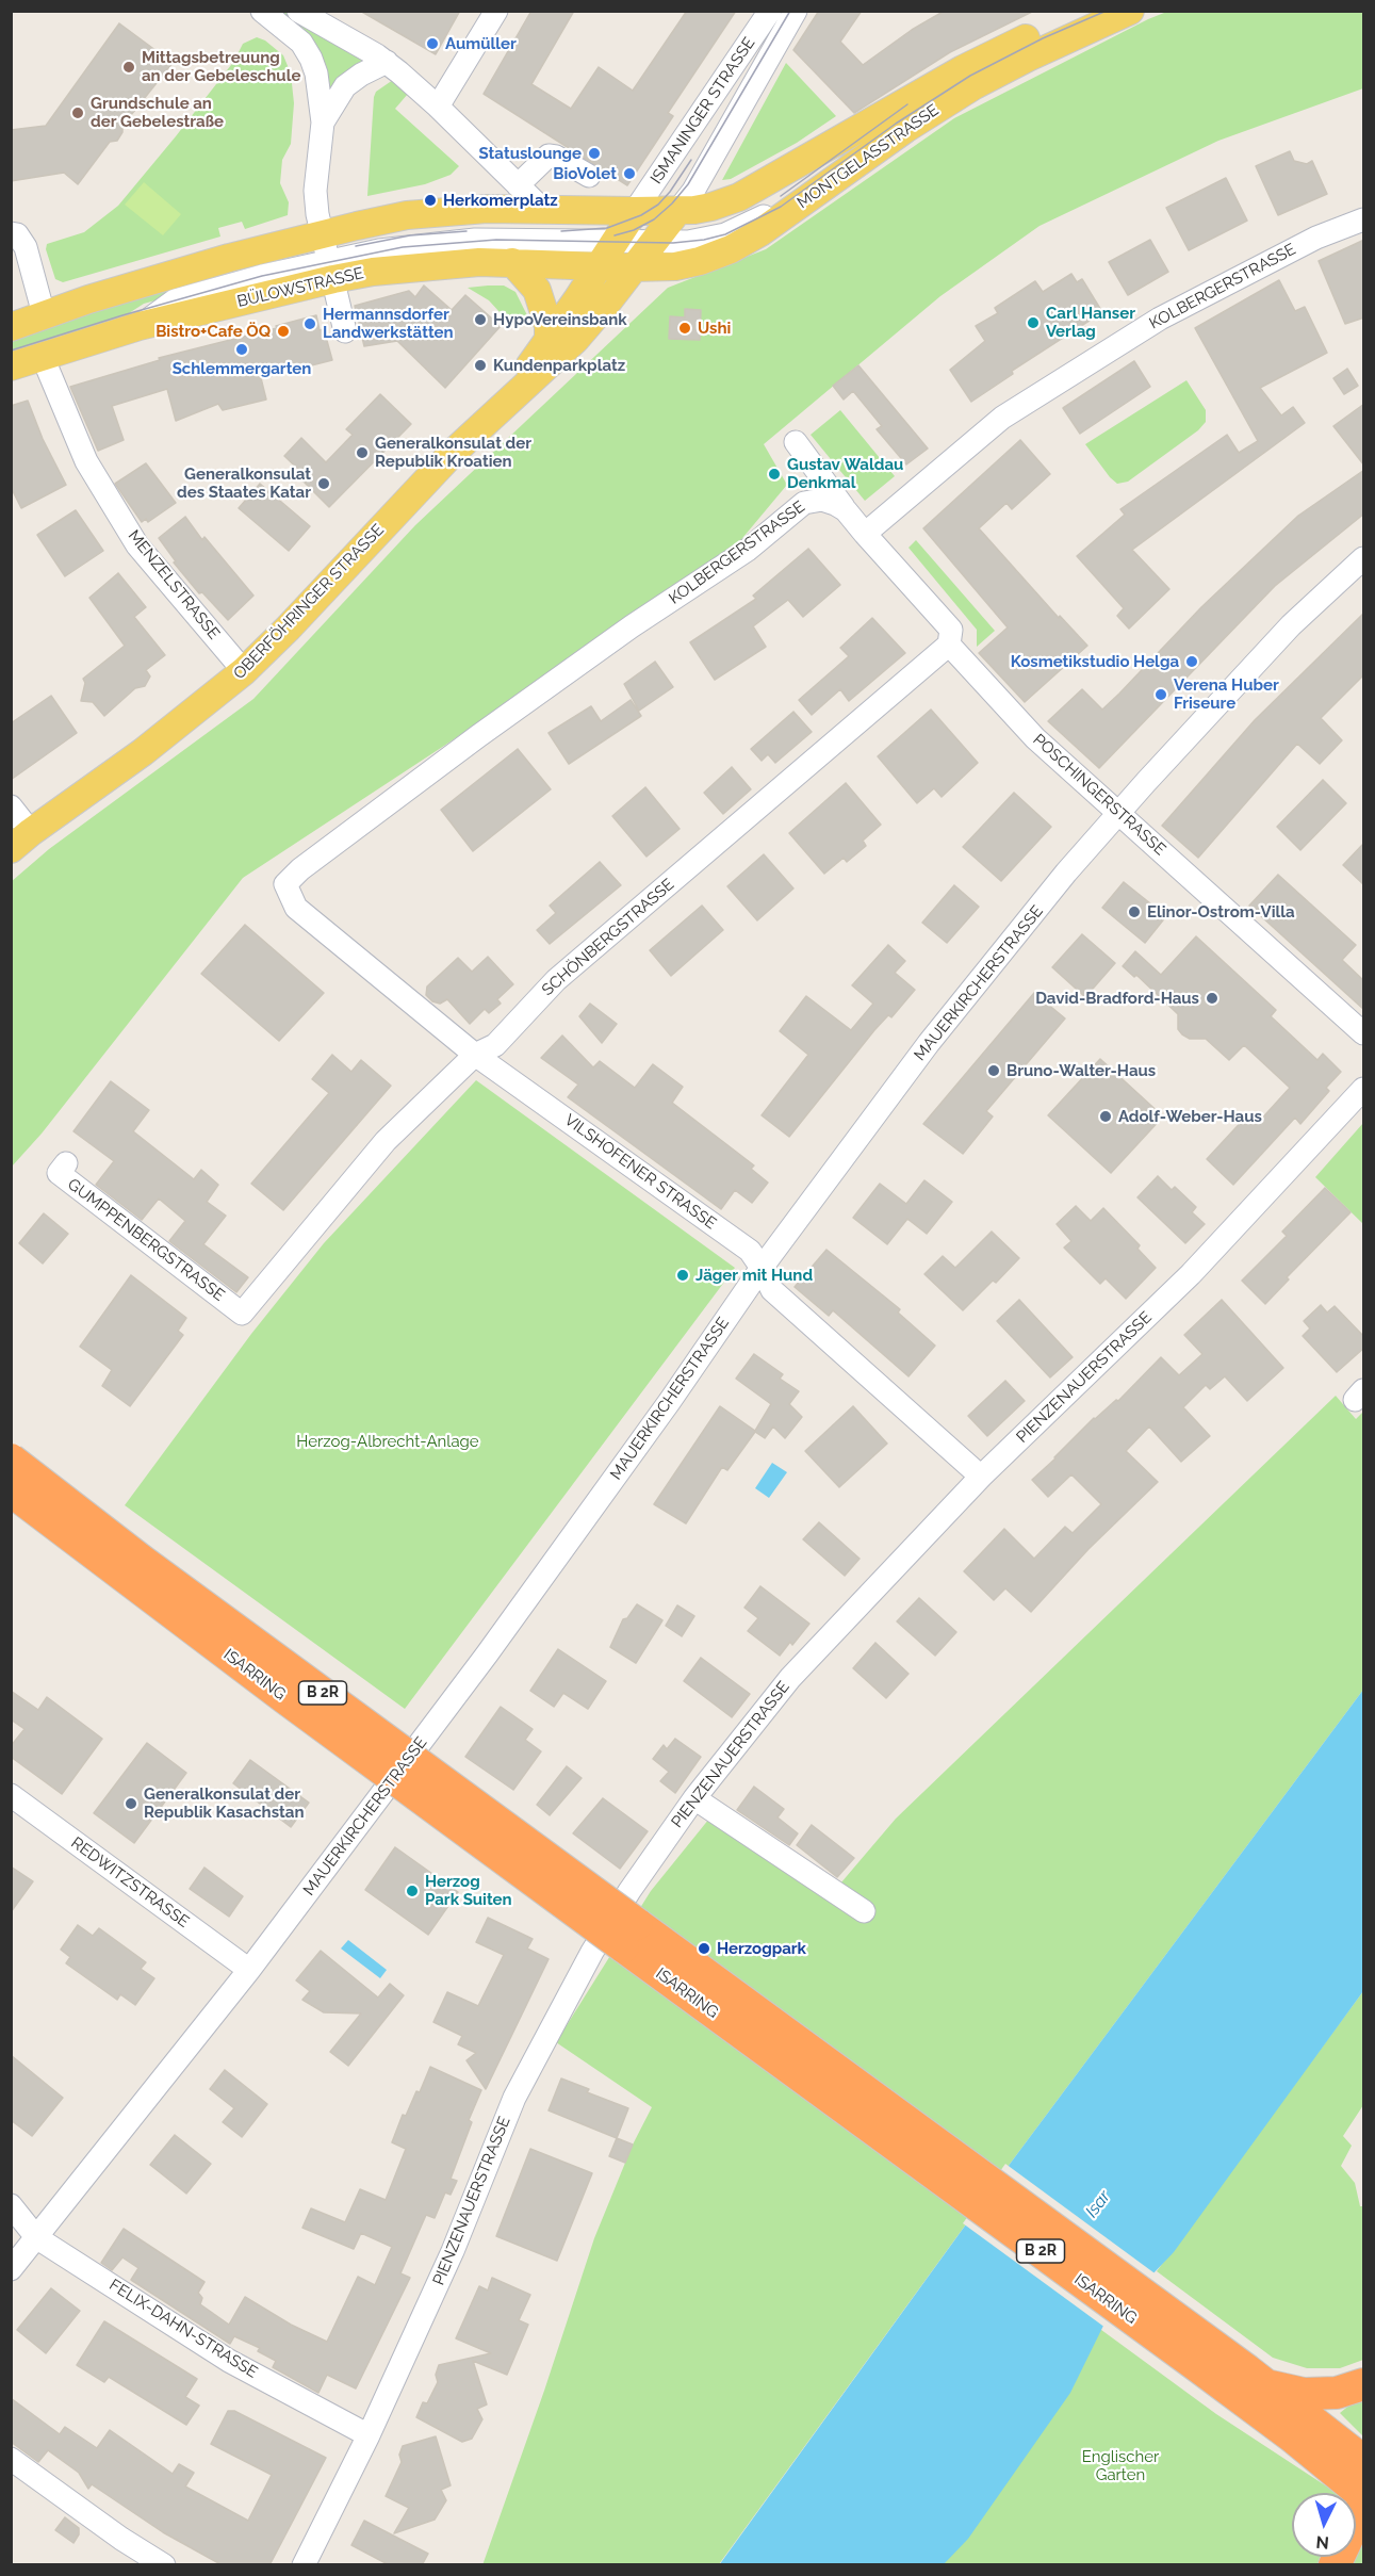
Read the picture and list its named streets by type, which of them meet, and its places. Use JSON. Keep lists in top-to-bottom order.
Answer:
{
  "streets": {
    "highway": ["ISARRING", "B 2R"],
    "main road": ["MONTGELASSTRASSE", "BÜLOWSTRASSE", "OBERFÖHRINGER STRASSE"],
    "street": [
      "ISMANINGER STRASSE",
      "KOLBERGERSTRASSE",
      "MENZELSTRASSE",
      "POSCHINGERSTRASSE",
      "SCHÖNBERGSTRASSE",
      "MAUERKIRCHERSTRASSE",
      "VILSHOFENER STRASSE",
      "GUMPPENBERGSTRASSE",
      "PIENZENAUERSTRASSE",
      "REDWITZSTRASSE",
      "FELIX-DAHN-STRASSE"
    ]
  },
  "crossings": [
    ["ISMANINGER STRASSE", "MONTGELASSTRASSE"],
    ["ISMANINGER STRASSE", "BÜLOWSTRASSE"],
    ["ISMANINGER STRASSE", "OBERFÖHRINGER STRASSE"],
    ["MONTGELASSTRASSE", "BÜLOWSTRASSE"],
    ["MONTGELASSTRASSE", "OBERFÖHRINGER STRASSE"],
    ["KOLBERGERSTRASSE", "POSCHINGERSTRASSE"],
    ["KOLBERGERSTRASSE", "VILSHOFENER STRASSE"],
    ["BÜLOWSTRASSE", "MENZELSTRASSE"],
    ["BÜLOWSTRASSE", "OBERFÖHRINGER STRASSE"],
    ["MENZELSTRASSE", "OBERFÖHRINGER STRASSE"],
    ["POSCHINGERSTRASSE", "SCHÖNBERGSTRASSE"],
    ["POSCHINGERSTRASSE", "MAUERKIRCHERSTRASSE"],
    ["SCHÖNBERGSTRASSE", "VILSHOFENER STRASSE"],
    ["SCHÖNBERGSTRASSE", "GUMPPENBERGSTRASSE"],
    ["MAUERKIRCHERSTRASSE", "VILSHOFENER STRASSE"],
    ["MAUERKIRCHERSTRASSE", "REDWITZSTRASSE"],
    ["MAUERKIRCHERSTRASSE", "FELIX-DAHN-STRASSE"],
    ["VILSHOFENER STRASSE", "PIENZENAUERSTRASSE"],
    ["PIENZENAUERSTRASSE", "FELIX-DAHN-STRASSE"]
  ],
  "water": ["Isar"],
  "parks": ["Herzog-Albrecht-Anlage", "Englischer Garten"],
  "places": [
    "Aumüller",
    "Mittagsbetreuung an der Gebeleschule",
    "Grundschule an der Gebelestraße",
    "Statuslounge",
    "BioVolet",
    "Herkomerplatz",
    "HypoVereinsbank",
    "Carl Hanser Verlag",
    "Hermannsdorfer Landwerkstätten",
    "Ushi",
    "Bistro+Cafe ÖQ",
    "Schlemmergarten",
    "Kundenparkplatz",
    "Generalkonsulat der Republik Kroatien",
    "Gustav Waldau Denkmal",
    "Generalkonsulat des Staates Katar",
    "Kosmetikstudio Helga",
    "Verena Huber Friseure",
    "Elinor-Ostrom-Villa",
    "David-Bradford-Haus",
    "Bruno-Walter-Haus",
    "Adolf-Weber-Haus",
    "Jäger mit Hund",
    "Generalkonsulat der Republik Kasachstan",
    "Herzog Park Suiten",
    "Herzogpark"
  ],
  "north": "bottom"
}
